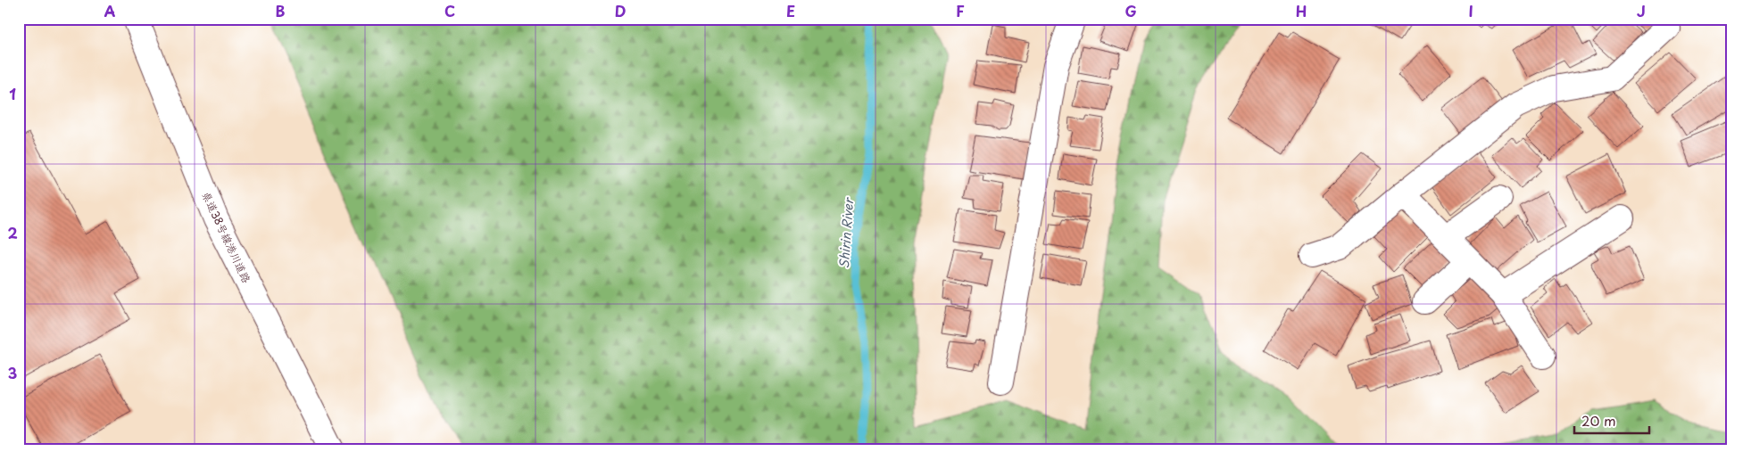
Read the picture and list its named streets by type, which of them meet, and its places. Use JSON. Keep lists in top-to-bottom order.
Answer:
{
  "streets": {
    "street": ["県道38号線港川道路"]
  },
  "water": ["Shirin River"],
  "scale_bar": "20 m",
  "grid": {
    "columns": [
      "A",
      "B",
      "C",
      "D",
      "E",
      "F",
      "G",
      "H",
      "I",
      "J"
    ],
    "rows": ["1", "2", "3"]
  }
}
